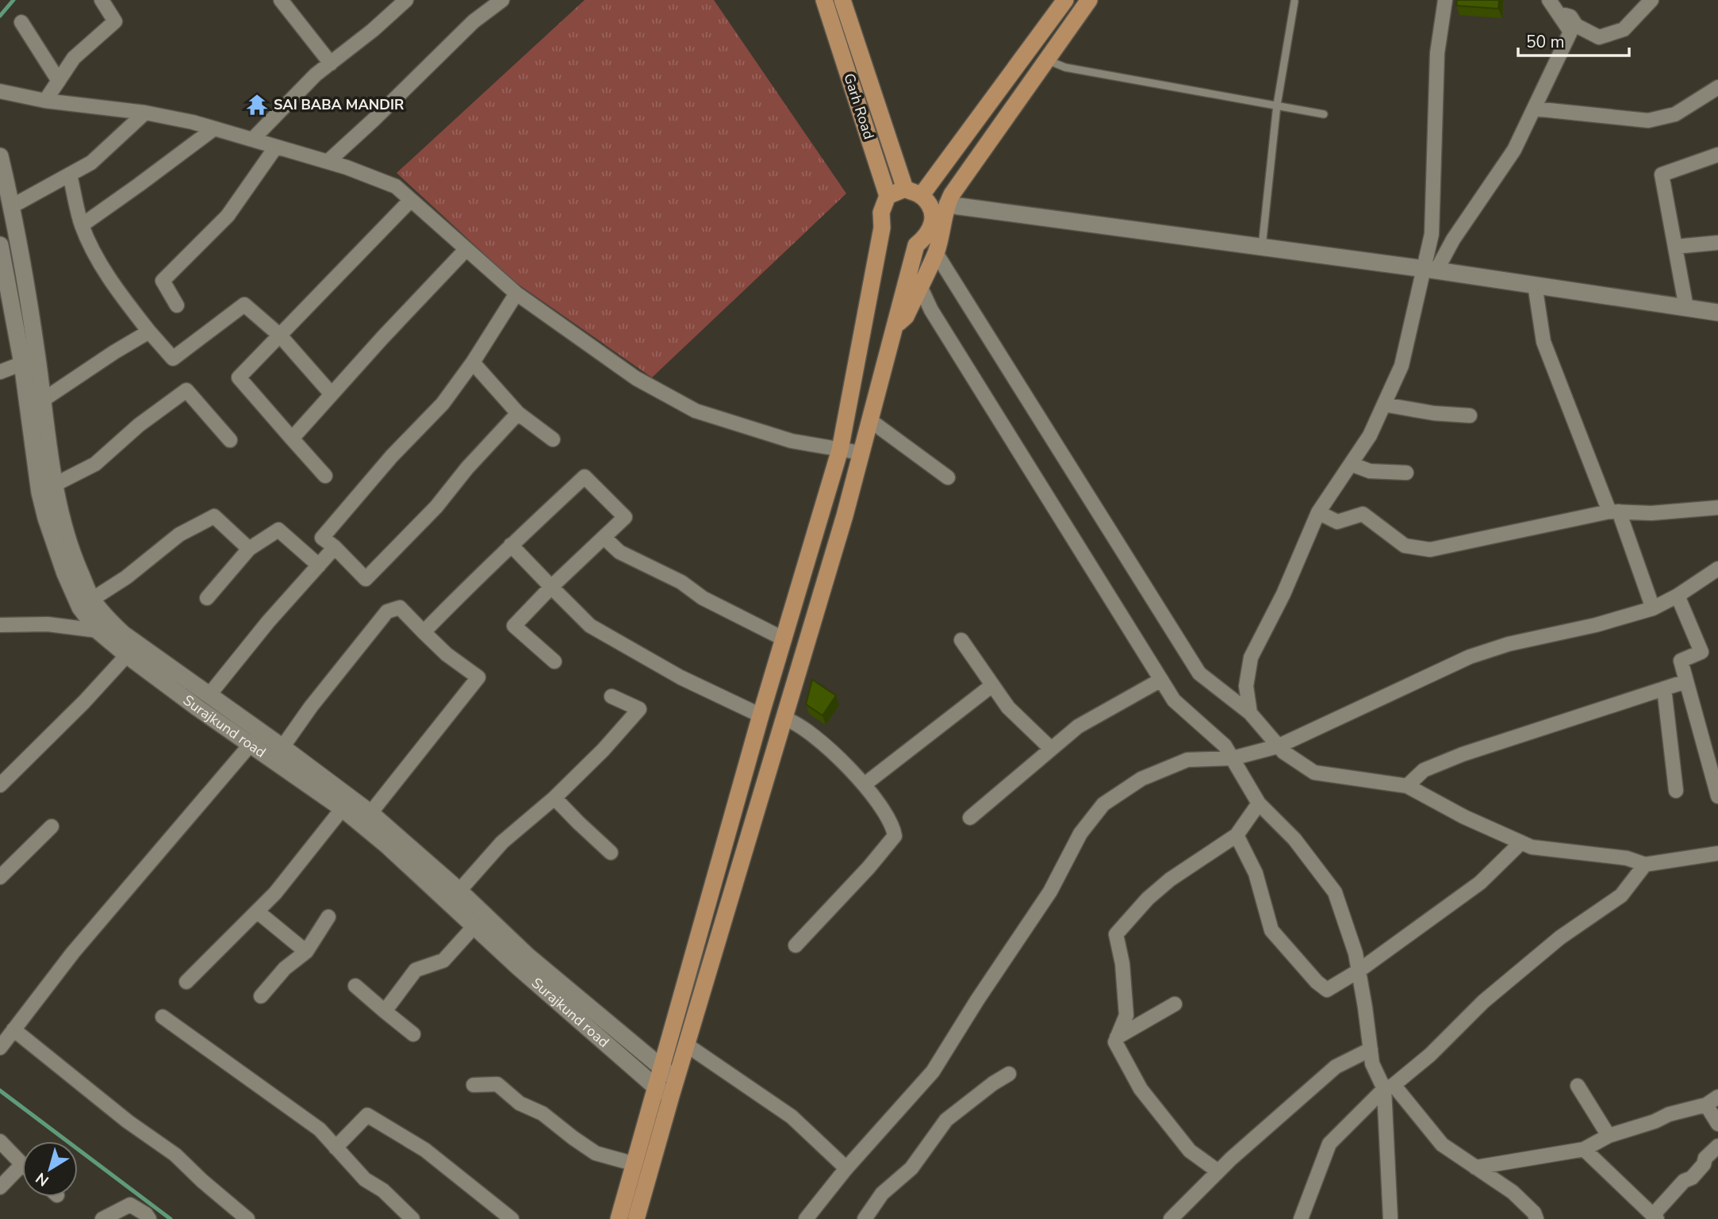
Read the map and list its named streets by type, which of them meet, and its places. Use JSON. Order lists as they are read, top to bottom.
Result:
{
  "streets": {
    "main road": ["Garh Road"],
    "street": ["Surajkund road"]
  },
  "places": {
    "temple": ["SAI BABA MANDIR"]
  },
  "scale_bar": "50 m",
  "north": "bottom left"
}
